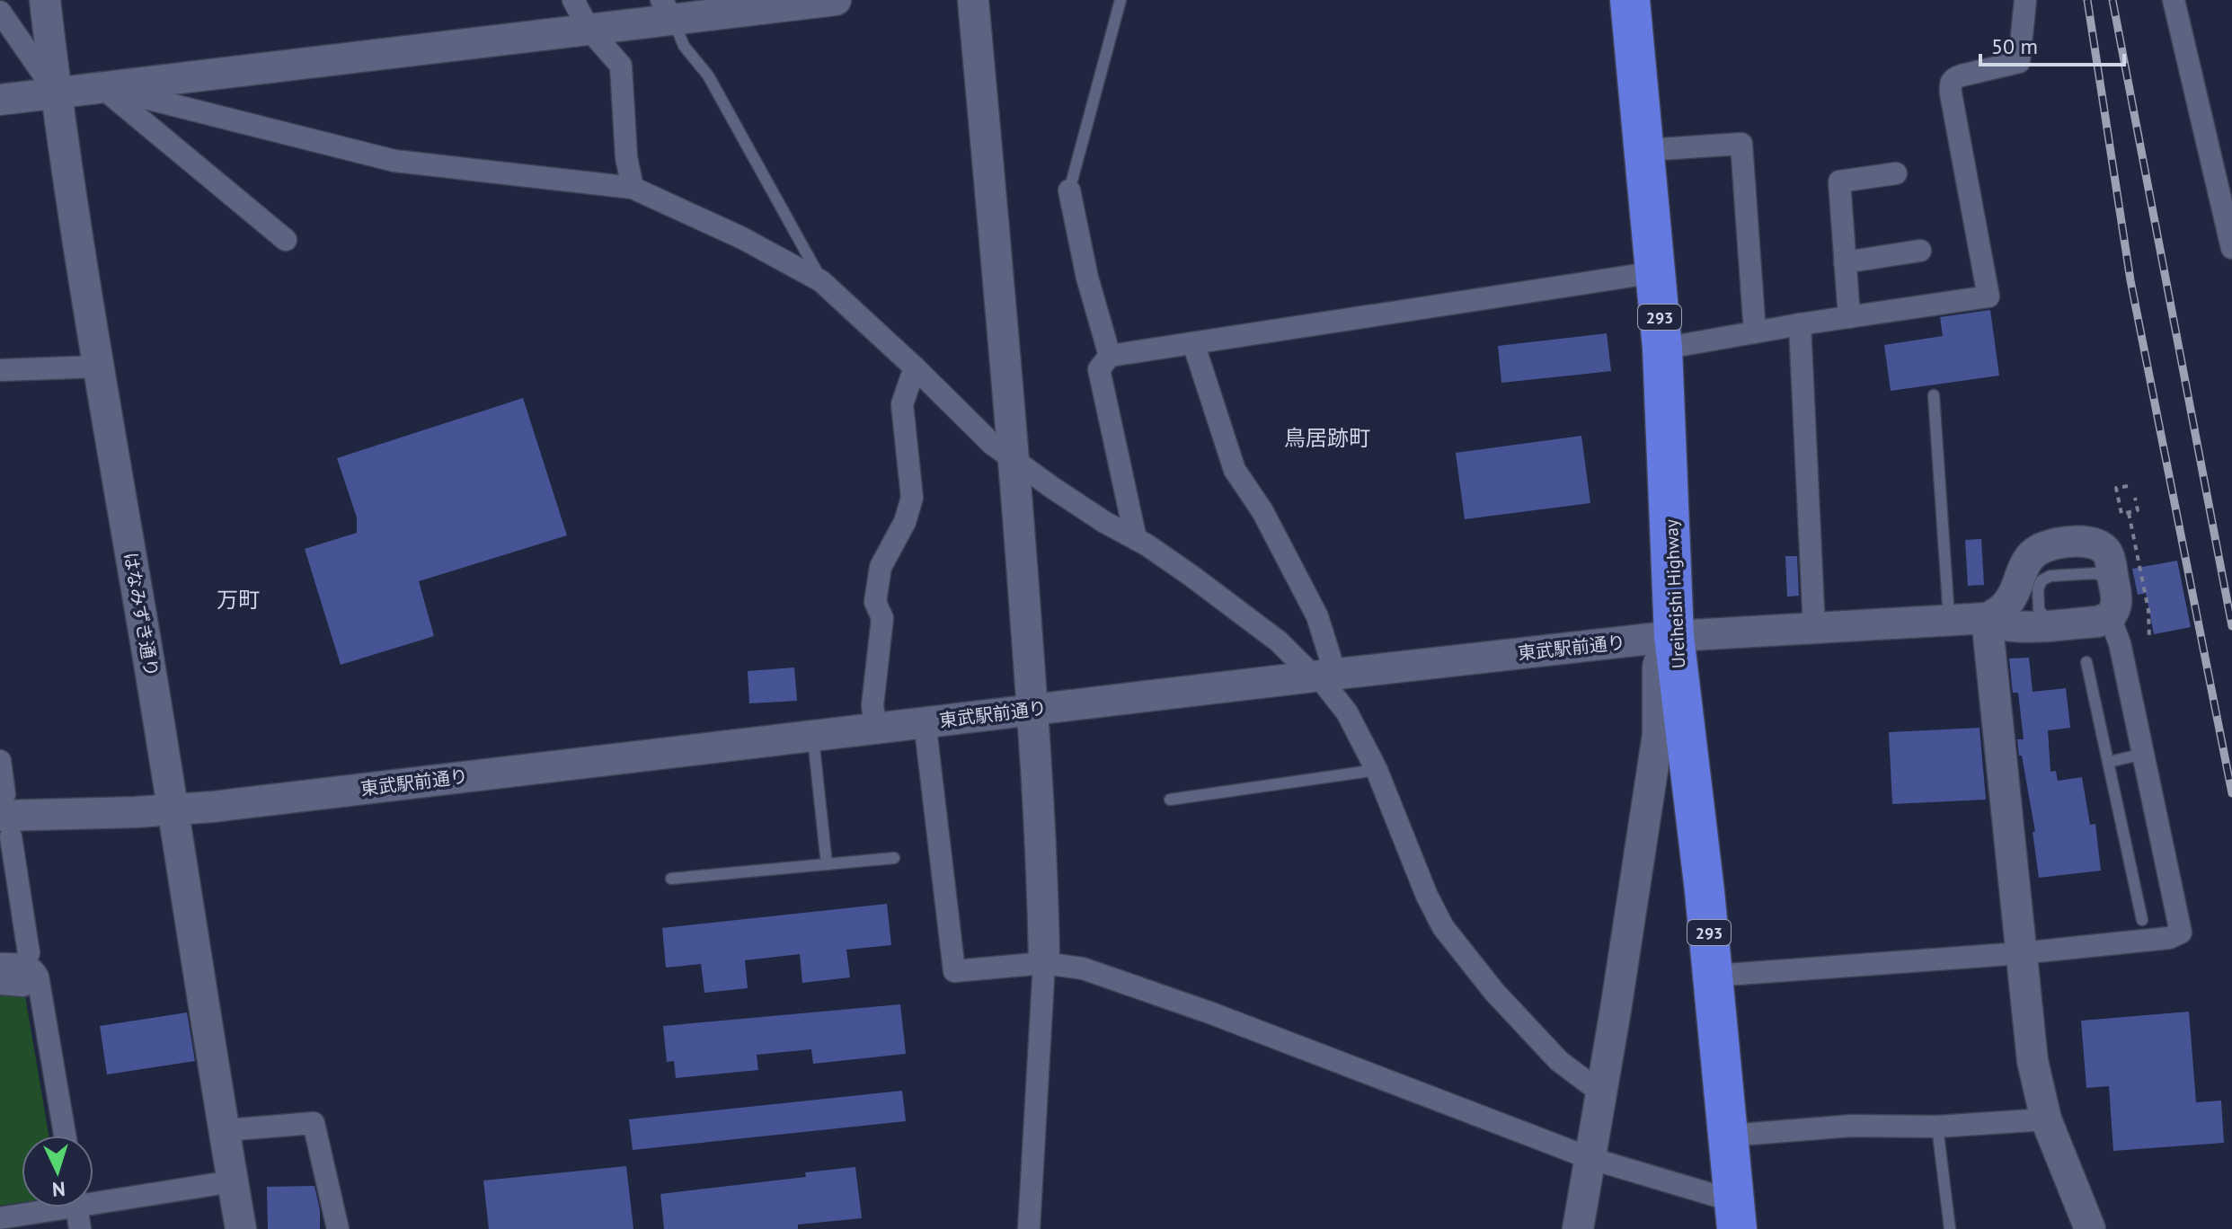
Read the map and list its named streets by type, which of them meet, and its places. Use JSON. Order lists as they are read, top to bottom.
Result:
{
  "streets": {
    "highway": ["293", "Ureiheishi Highway"],
    "street": ["はなみずき通り", "東武駅前通り"]
  },
  "crossings": [
    ["Ureiheishi Highway", "東武駅前通り"],
    ["はなみずき通り", "東武駅前通り"]
  ],
  "districts": ["鳥居跡町", "万町"],
  "scale_bar": "50 m",
  "north": "bottom"
}
